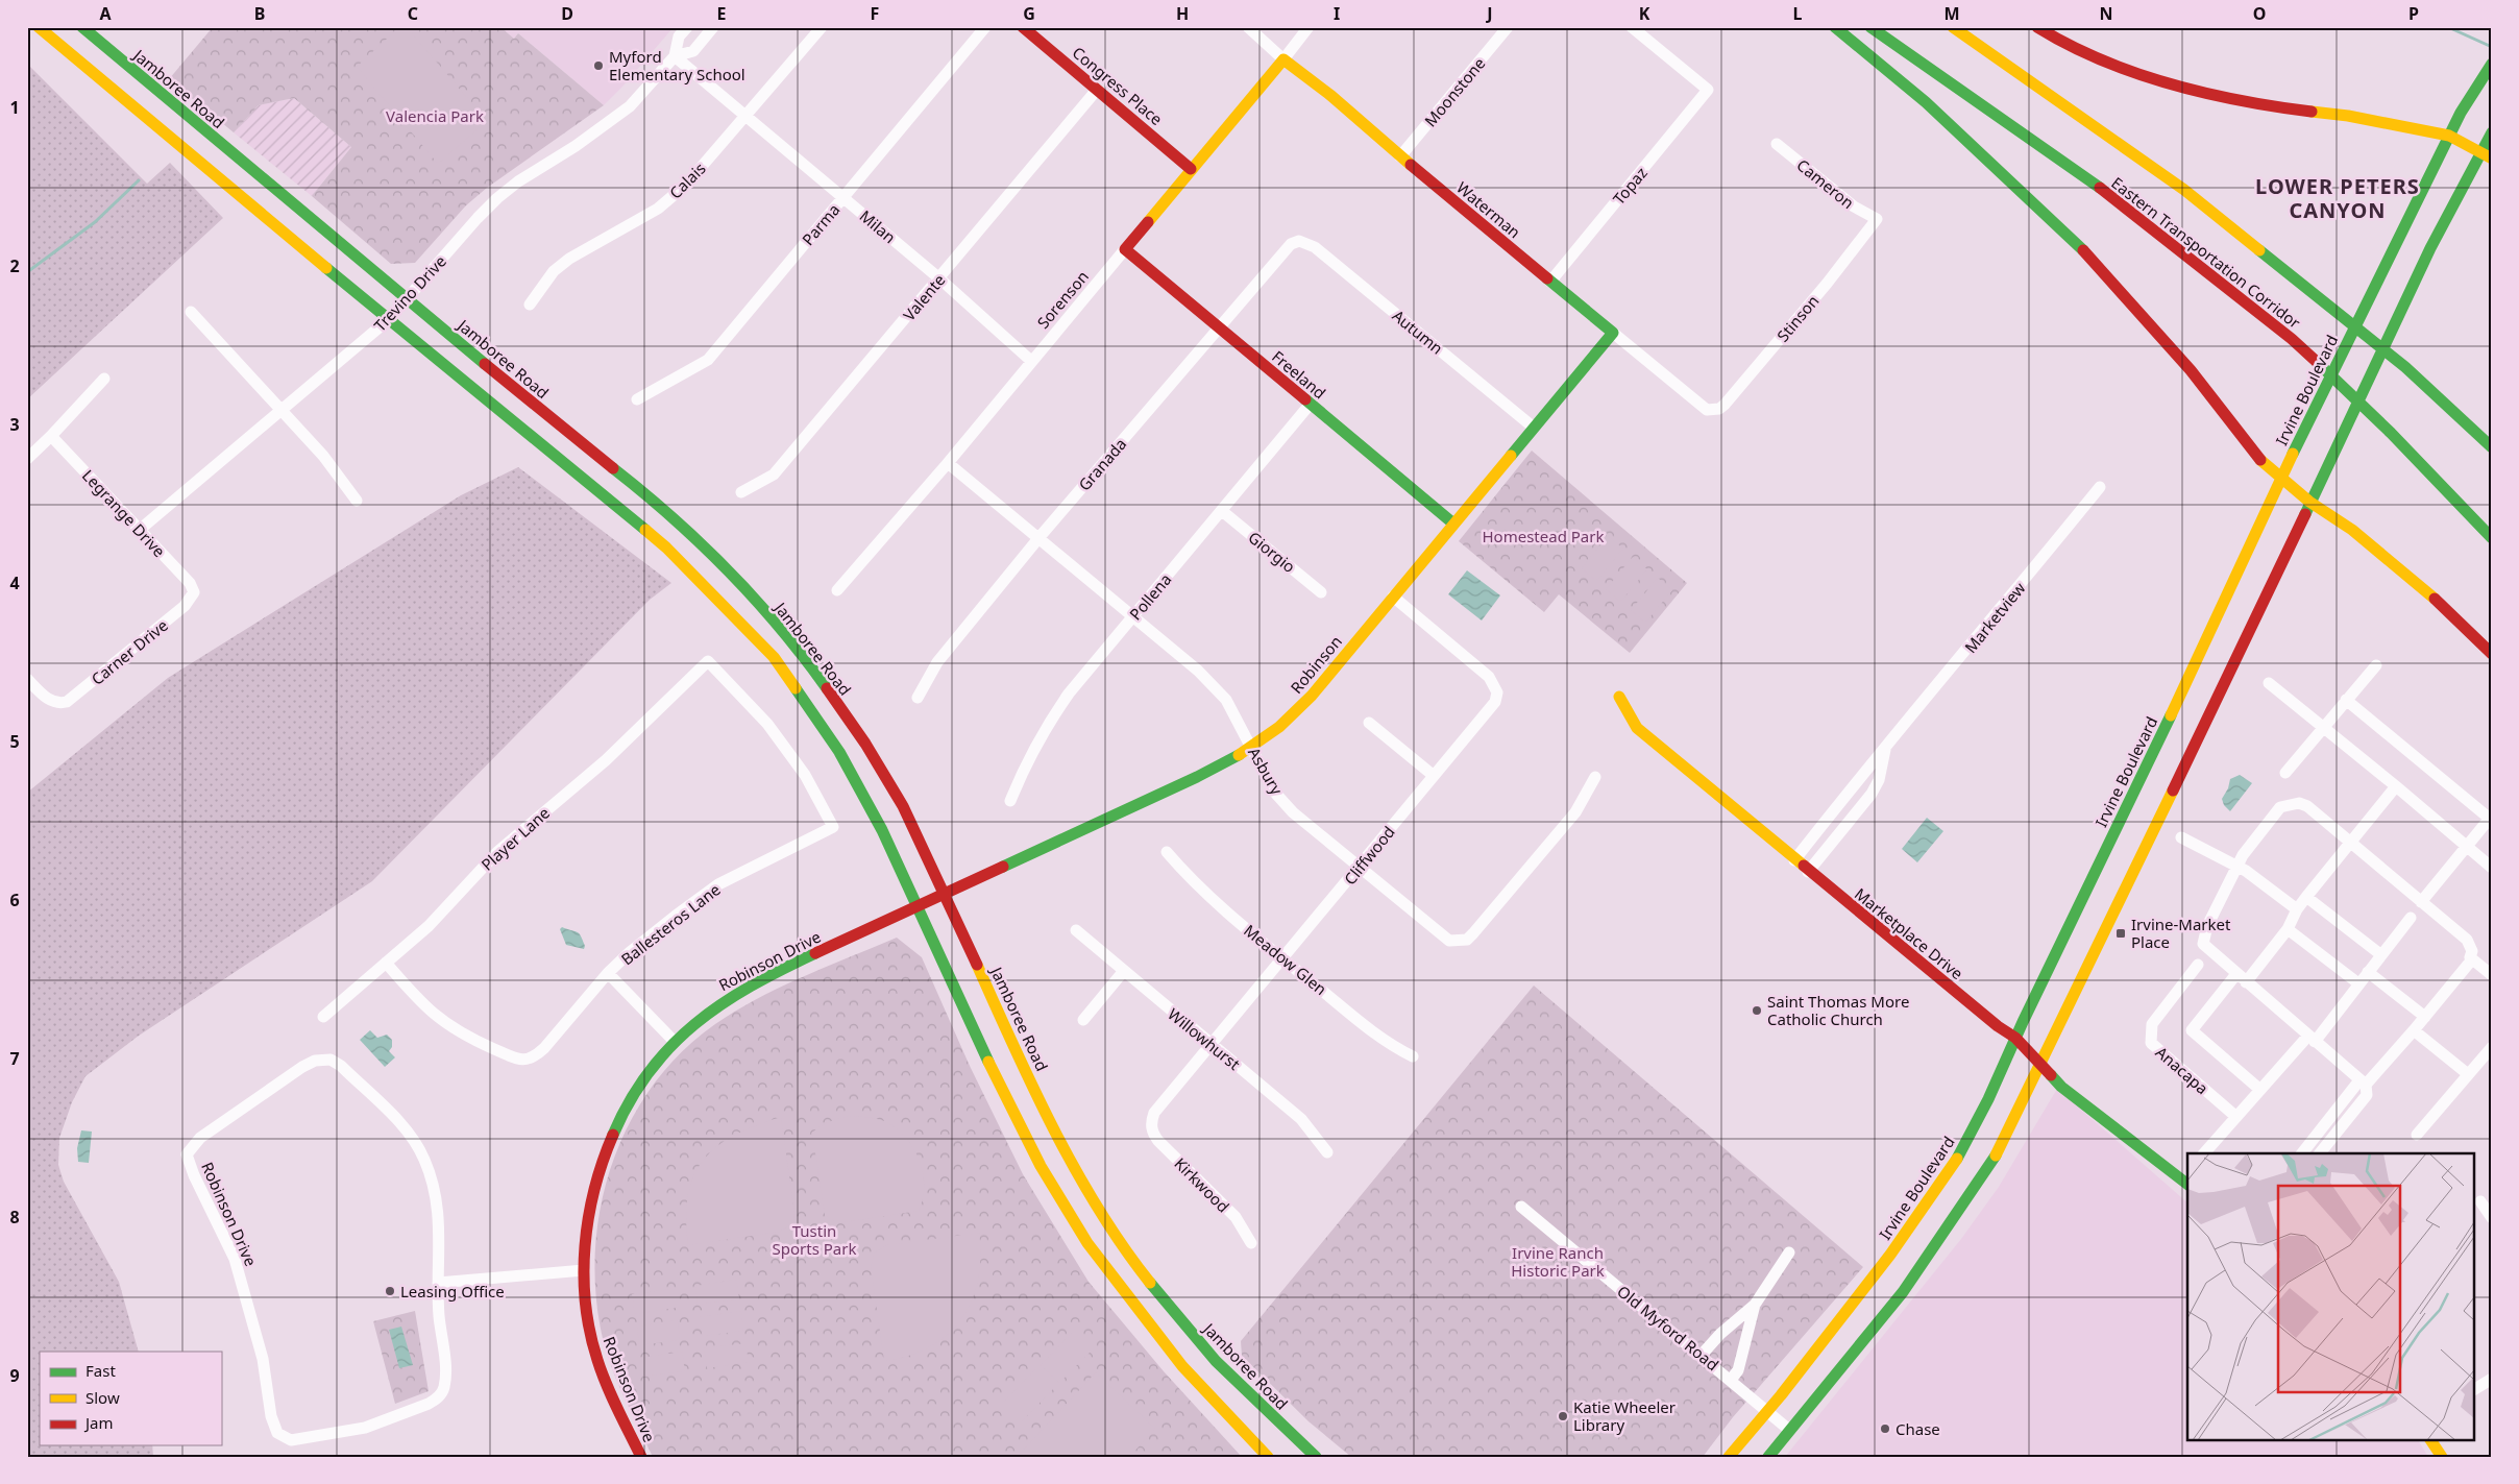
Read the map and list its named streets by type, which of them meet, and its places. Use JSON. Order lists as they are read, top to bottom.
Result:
{
  "streets": {
    "main road": [
      "Congress Place",
      "Jamboree Road",
      "Waterman",
      "Eastern Transportation Corridor",
      "Sorenson",
      "Freeland",
      "Irvine Boulevard",
      "Robinson",
      "Marketplace Drive",
      "Robinson Drive"
    ],
    "street": [
      "Moonstone",
      "Calais",
      "Cameron",
      "Topaz",
      "Parma",
      "Milan",
      "Trevino Drive",
      "Valente",
      "Stinson",
      "Autumn",
      "Granada",
      "Legrange Drive",
      "Giorgio",
      "Pollena",
      "Marketview",
      "Carner Drive",
      "Asbury",
      "Player Lane",
      "Cliffwood",
      "Ballesteros Lane",
      "Meadow Glen",
      "Willowhurst",
      "Anacapa",
      "Kirkwood",
      "Old Myford Road"
    ]
  },
  "crossings": [
    ["Congress Place", "Valente"],
    ["Congress Place", "Sorenson"],
    ["Jamboree Road", "Trevino Drive"],
    ["Jamboree Road", "Robinson"],
    ["Jamboree Road", "Robinson Drive"],
    ["Moonstone", "Waterman"],
    ["Calais", "Milan"],
    ["Cameron", "Stinson"],
    ["Topaz", "Waterman"],
    ["Waterman", "Sorenson"],
    ["Waterman", "Stinson"],
    ["Waterman", "Robinson"],
    ["Parma", "Milan"],
    ["Milan", "Trevino Drive"],
    ["Milan", "Valente"],
    ["Milan", "Sorenson"],
    ["Trevino Drive", "Legrange Drive"],
    ["Sorenson", "Freeland"],
    ["Sorenson", "Asbury"],
    ["Autumn", "Granada"],
    ["Autumn", "Robinson"],
    ["Freeland", "Granada"],
    ["Freeland", "Pollena"],
    ["Freeland", "Robinson"],
    ["Irvine Boulevard", "Marketplace Drive"],
    ["Irvine Boulevard", "Old Myford Road"],
    ["Granada", "Asbury"],
    ["Legrange Drive", "Carner Drive"],
    ["Giorgio", "Pollena"],
    ["Pollena", "Asbury"],
    ["Marketview", "Marketplace Drive"],
    ["Robinson", "Asbury"],
    ["Robinson", "Cliffwood"],
    ["Robinson", "Robinson Drive"],
    ["Asbury", "Cliffwood"],
    ["Player Lane", "Ballesteros Lane"],
    ["Cliffwood", "Meadow Glen"],
    ["Cliffwood", "Willowhurst"],
    ["Cliffwood", "Kirkwood"]
  ],
  "districts": ["LOWER PETERS CANYON"],
  "parks": [
    "Valencia Park",
    "Homestead Park",
    "Tustin Sports Park",
    "Irvine Ranch Historic Park"
  ],
  "places": {
    "other": [
      "Myford Elementary School",
      "Saint Thomas More Catholic Church",
      "Leasing Office",
      "Katie Wheeler Library",
      "Chase"
    ],
    "transit": ["Irvine-Market Place"]
  },
  "legend": ["Fast", "Slow", "Jam"],
  "grid": {
    "columns": [
      "A",
      "B",
      "C",
      "D",
      "E",
      "F",
      "G",
      "H",
      "I",
      "J",
      "K",
      "L",
      "M",
      "N",
      "O",
      "P"
    ],
    "rows": [
      "1",
      "2",
      "3",
      "4",
      "5",
      "6",
      "7",
      "8",
      "9"
    ]
  }
}
